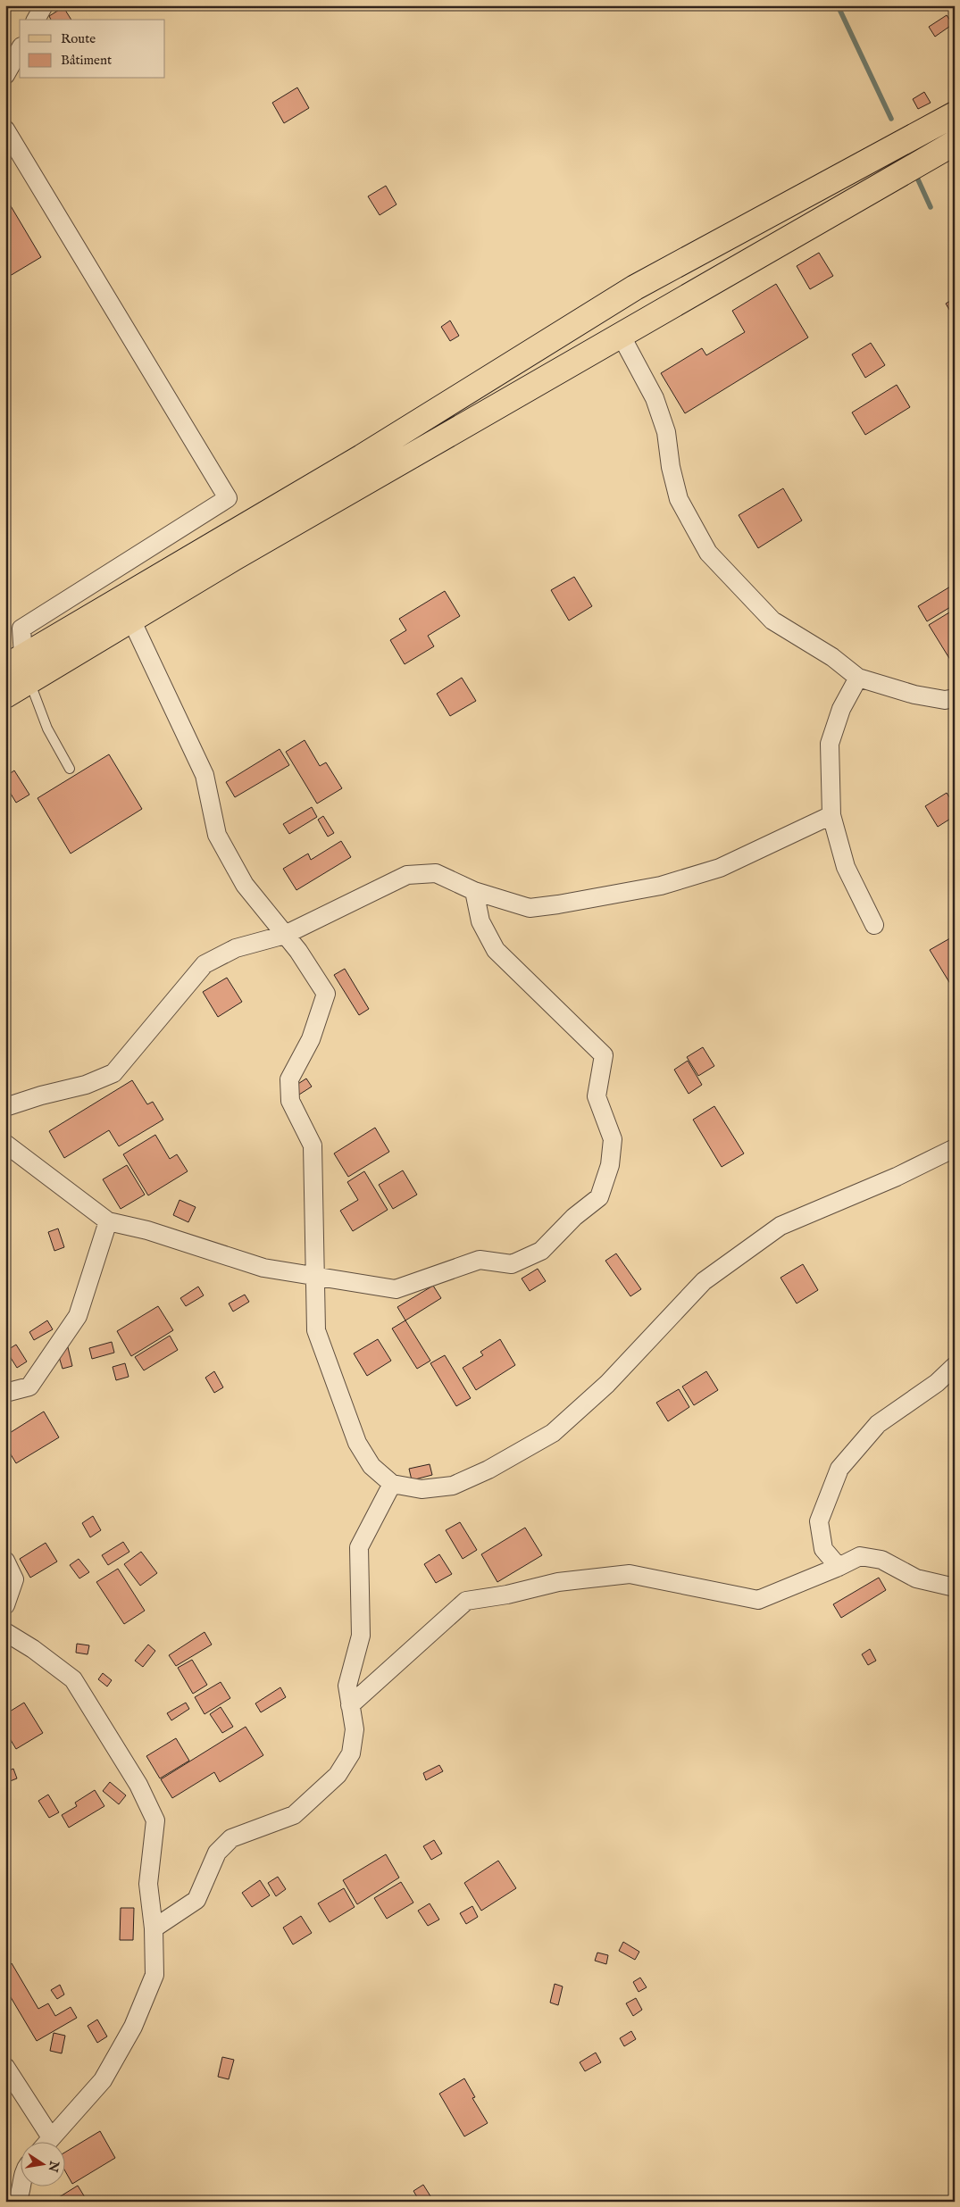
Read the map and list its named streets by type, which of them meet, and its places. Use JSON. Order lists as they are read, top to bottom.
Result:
{
  "legend": ["Route", "Bâtiment"],
  "north": "right"
}
